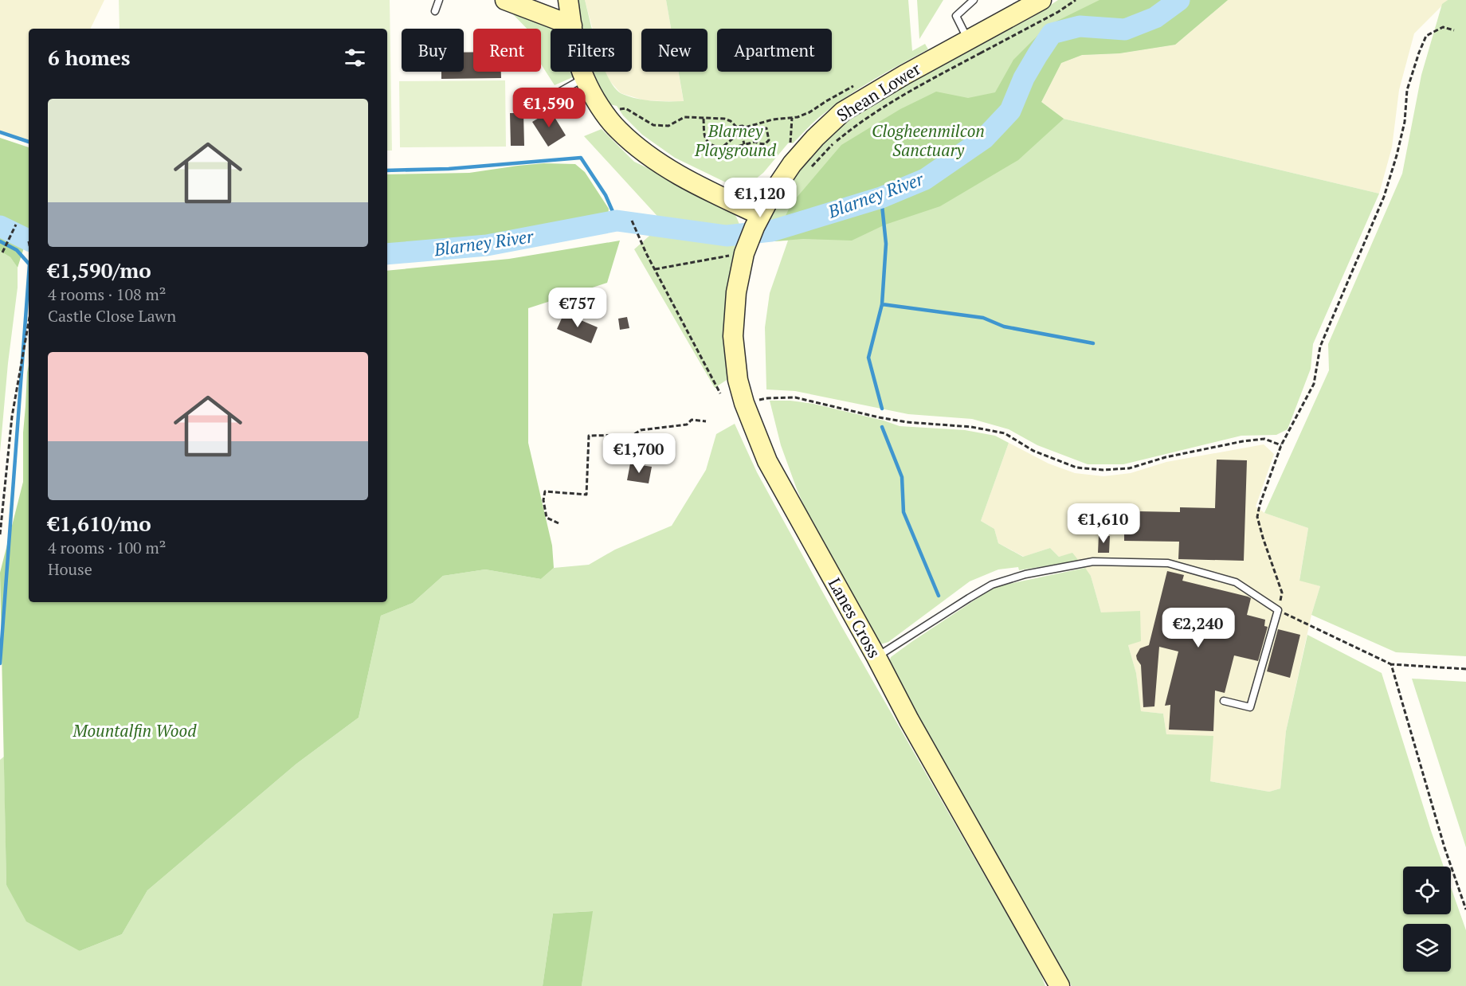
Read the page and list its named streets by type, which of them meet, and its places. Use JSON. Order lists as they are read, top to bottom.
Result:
{
  "streets": {
    "street": ["Shean Lower", "Lanes Cross"]
  },
  "crossings": [
    ["Shean Lower", "Lanes Cross"]
  ],
  "water": ["Blarney River"],
  "parks": ["Blarney Playground", "Clogheenmilcon Sanctuary", "Mountalfin Wood"],
  "page": {
    "chip": [
      "Buy",
      "Rent",
      "Filters",
      "New",
      "Apartment"
    ],
    "heading": "6 homes",
    "list": [
      {
        "name": "€1,590/mo",
        "note": "4 rooms · 108 m² · Castle Close Lawn"
      },
      {
        "name": "€1,610/mo",
        "note": "4 rooms · 100 m² · House"
      }
    ],
    "price": [
      "€1,590",
      "€1,120",
      "€757",
      "€1,700",
      "€1,610",
      "€2,240"
    ]
  }
}
